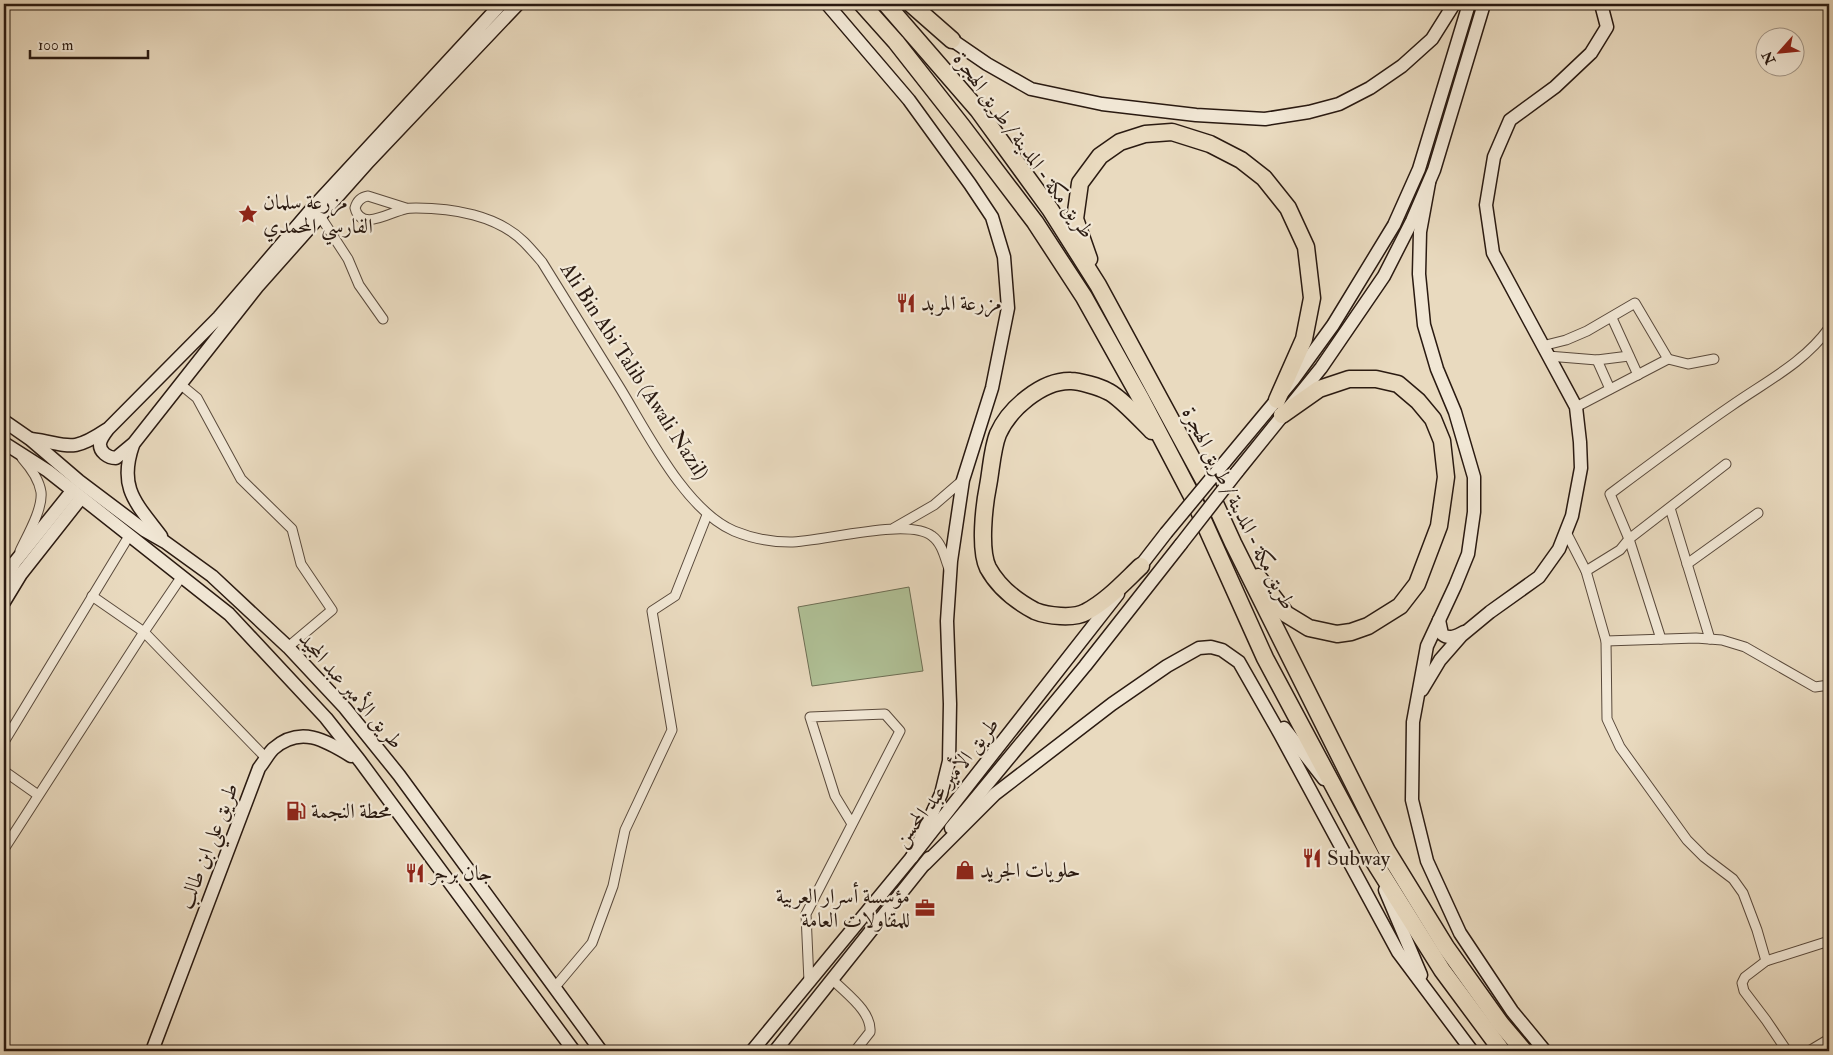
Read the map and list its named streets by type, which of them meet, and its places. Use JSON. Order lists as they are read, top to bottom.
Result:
{
  "streets": {
    "highway": ["طريق مكة - المدينة / طريق الهجرة"],
    "main road": ["طريق الأمير عبد المجيد", "طريق الأمير عبد المحسن", "طريق علي ابن طالب"],
    "street": ["Ali Bin Abi Talib (Awali Nazil)"]
  },
  "crossings": [
    ["طريق الأمير عبد المجيد", "طريق علي ابن طالب"]
  ],
  "places": {
    "place": ["مزرعة سلمان الفارسي المحمدي"],
    "restaurant": ["مزرعة المربد", "Subway", "جان برجر"],
    "fuel station": ["محطة النجمة"],
    "shop": ["حلويات الجريد"],
    "office": ["مؤسسة أسرار العربية للمقاولات العامة"]
  },
  "scale_bar": "100 m",
  "north": "bottom left"
}
